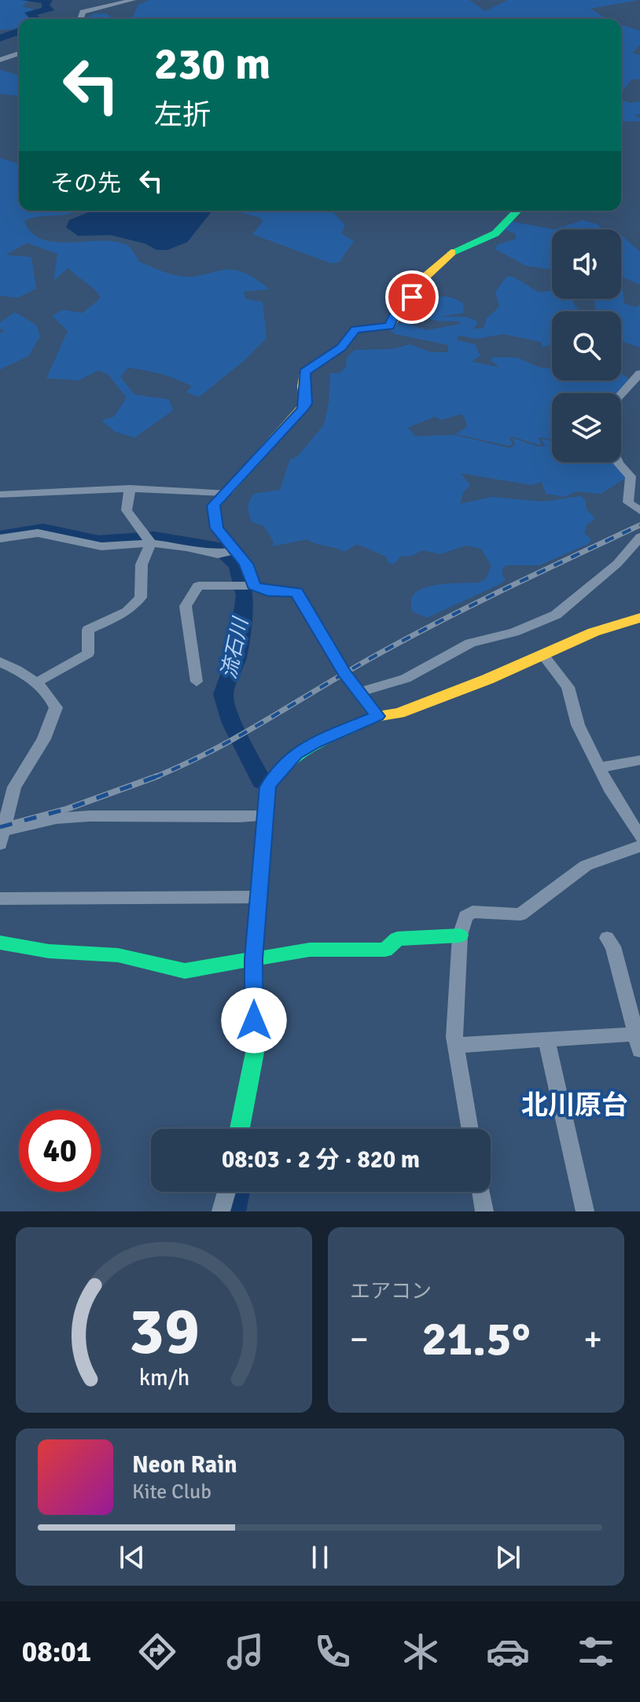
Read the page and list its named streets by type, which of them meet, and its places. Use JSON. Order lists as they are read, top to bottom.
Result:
{
  "districts": ["北川原台"],
  "water": ["流石川"],
  "page": {
    "turn": ["230 m", "左折"],
    "then": "その先",
    "limit": "40",
    "trip": "08:03 · 2 分 · 820 m",
    "tile": "エアコン",
    "heat": ["−", "21.5°", "+"],
    "song": ["Neon Rain", "Kite Club"],
    "tabs": "08:01",
    "gauge": ["39", "km/h"]
  }
}
